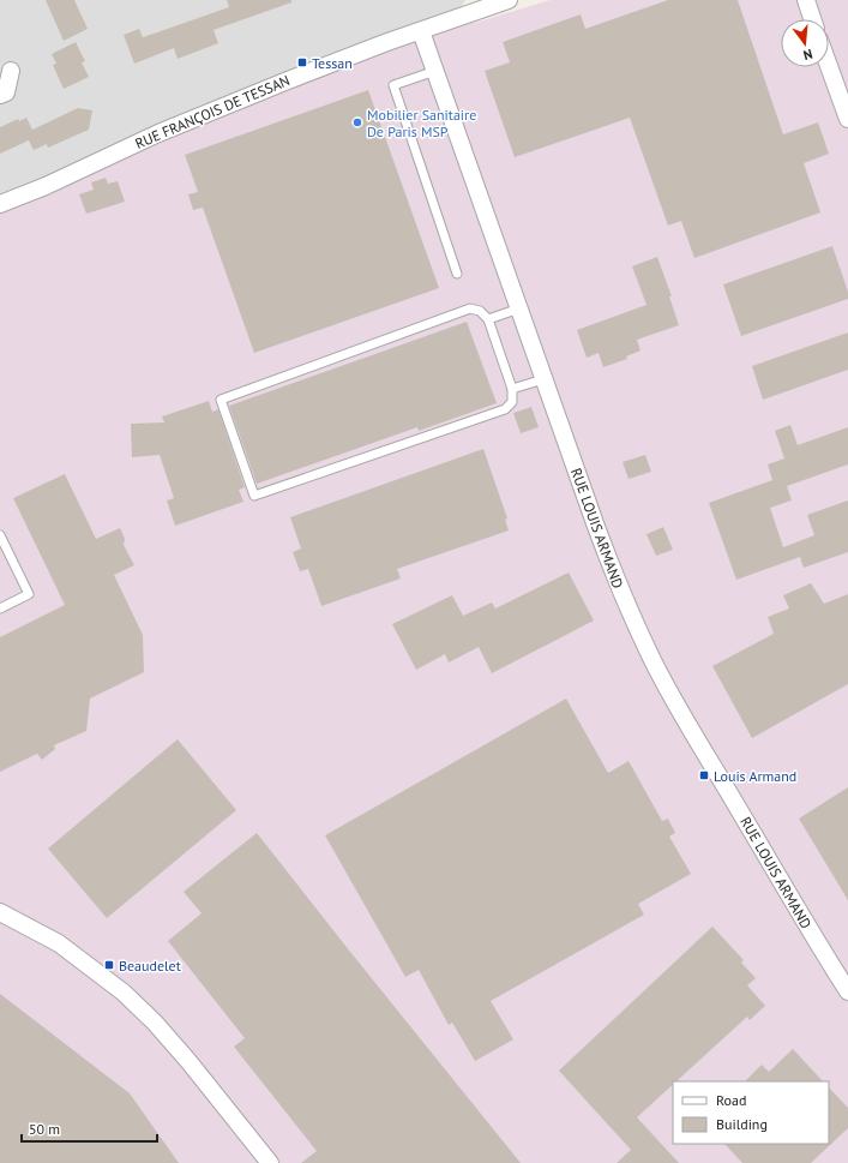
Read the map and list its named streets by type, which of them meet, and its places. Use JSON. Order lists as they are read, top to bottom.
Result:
{
  "streets": {
    "street": ["RUE FRANÇOIS DE TESSAN", "RUE LOUIS ARMAND"]
  },
  "crossings": [
    ["RUE FRANÇOIS DE TESSAN", "RUE LOUIS ARMAND"]
  ],
  "places": {
    "transit": ["Tessan", "Louis Armand", "Beaudelet"],
    "other": ["Mobilier Sanitaire De Paris MSP"]
  },
  "legend": ["Road", "Building"],
  "scale_bar": "50 m",
  "north": "bottom"
}
